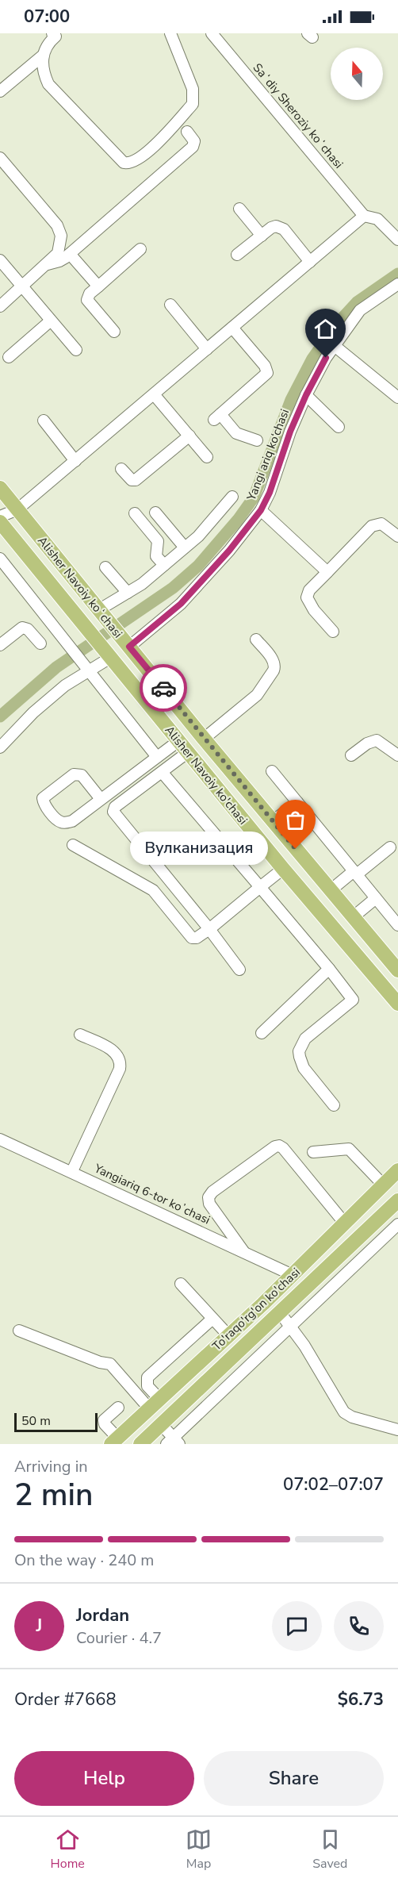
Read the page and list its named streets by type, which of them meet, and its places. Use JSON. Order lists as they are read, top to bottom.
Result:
{
  "streets": {
    "main road": ["Alisher Navoiy koʻchasi", "Alisher Navoiy ko'chasi", "To'raqo'rg'on ko'chasi"],
    "street": ["Saʻdiy Sheroziy koʻchasi", "Yangi ariq ko‘chasi", "Yangiаriq 6-tor koʼchasi"]
  },
  "crossings": [
    ["Yangi ariq ko‘chasi", "Alisher Navoiy koʻchasi"],
    ["Yangiаriq 6-tor koʼchasi", "To'raqo'rg'on ko'chasi"]
  ],
  "places": ["Вулканизация"],
  "scale_bar": "50 m",
  "north": "top",
  "page": {
    "status": "07:00",
    "bubble": "Вулканизация",
    "scale": "50 m",
    "heading": ["2 min", "Arriving in", "07:02–07:07"],
    "panel": [
      "Jordan",
      "Courier · 4.7",
      "Order #7668",
      "$6.73"
    ],
    "bar": "On the way · 240 m",
    "round": "J",
    "buttons": ["Help", "Share"],
    "tabs": ["Home", "Map", "Saved"]
  }
}
